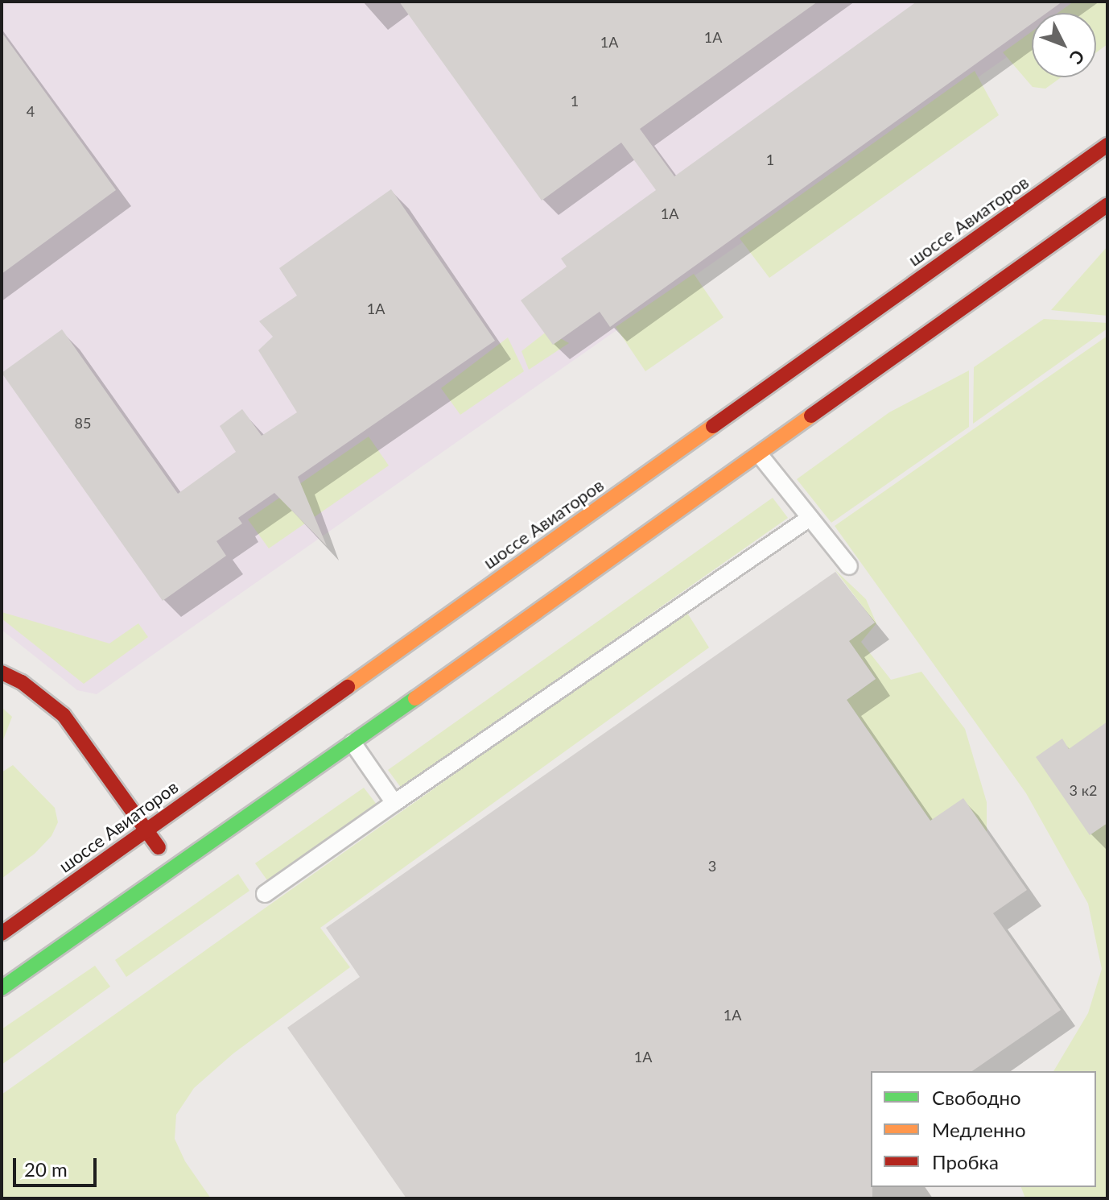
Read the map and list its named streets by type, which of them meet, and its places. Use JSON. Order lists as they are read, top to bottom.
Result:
{
  "streets": {
    "main road": ["шоссе Авиаторов"]
  },
  "house_numbers": [
    "1А",
    "1А",
    "1",
    "4",
    "1",
    "1А",
    "1А",
    "85",
    "3 к2",
    "3",
    "1А",
    "1А"
  ],
  "legend": ["Свободно", "Медленно", "Пробка"],
  "scale_bar": "20 m",
  "north": "bottom right"
}
